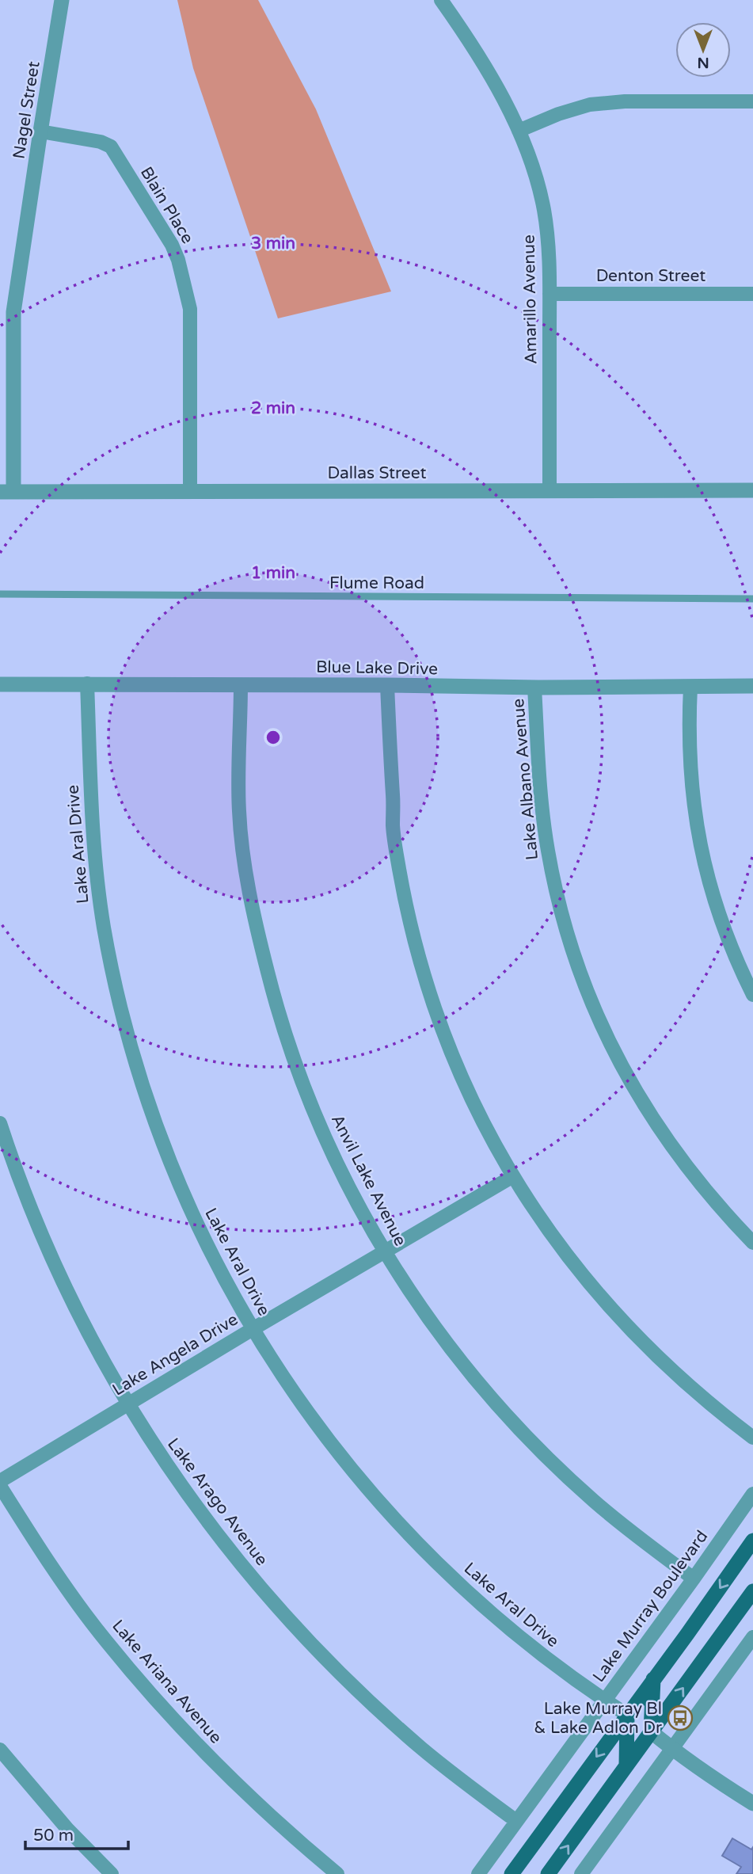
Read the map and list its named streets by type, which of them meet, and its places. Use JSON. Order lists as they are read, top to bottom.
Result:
{
  "streets": {
    "street": [
      "Nagel Street",
      "Blain Place",
      "Denton Street",
      "Amarillo Avenue",
      "Dallas Street",
      "Blue Lake Drive",
      "Lake Albano Avenue",
      "Lake Aral Drive",
      "Anvil Lake Avenue",
      "Lake Angela Drive",
      "Lake Arago Avenue",
      "Lake Murray Boulevard",
      "Lake Ariana Avenue"
    ],
    "lane": ["Flume Road"]
  },
  "crossings": [
    ["Nagel Street", "Blain Place"],
    ["Nagel Street", "Dallas Street"],
    ["Blain Place", "Dallas Street"],
    ["Denton Street", "Amarillo Avenue"],
    ["Amarillo Avenue", "Dallas Street"],
    ["Blue Lake Drive", "Lake Albano Avenue"],
    ["Blue Lake Drive", "Lake Aral Drive"],
    ["Blue Lake Drive", "Anvil Lake Avenue"],
    ["Lake Aral Drive", "Lake Angela Drive"],
    ["Lake Aral Drive", "Lake Murray Boulevard"],
    ["Anvil Lake Avenue", "Lake Angela Drive"],
    ["Anvil Lake Avenue", "Lake Murray Boulevard"],
    ["Lake Angela Drive", "Lake Arago Avenue"],
    ["Lake Arago Avenue", "Lake Murray Boulevard"]
  ],
  "places": {
    "bus stop": ["Lake Murray Bl & Lake Adlon Dr"]
  },
  "scale_bar": "50 m",
  "north": "bottom",
  "rings": ["3 min", "2 min", "1 min"]
}
